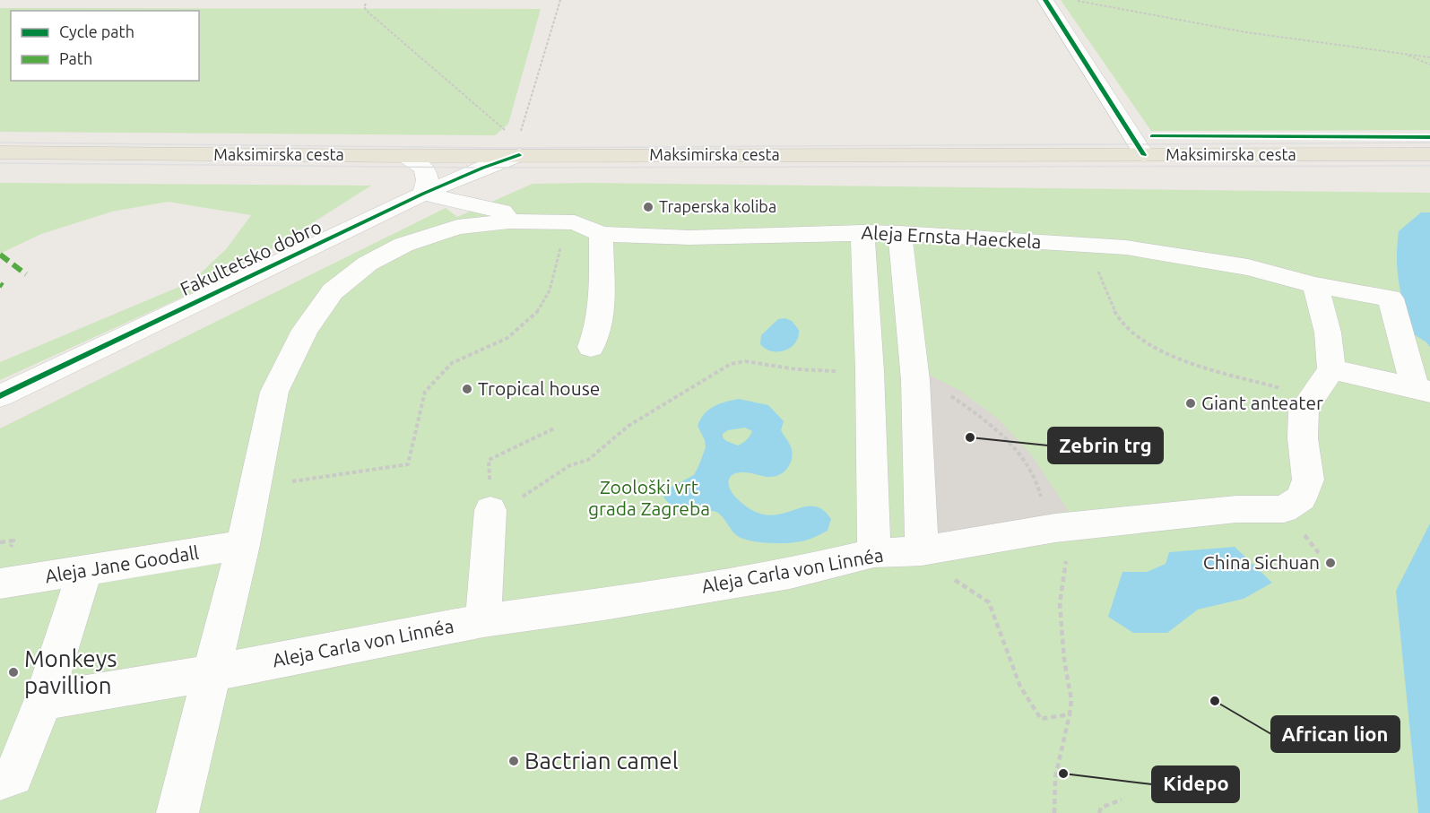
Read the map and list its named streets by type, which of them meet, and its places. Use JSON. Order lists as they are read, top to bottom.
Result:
{
  "streets": {
    "main road": ["Maksimirska cesta"],
    "street": [
      "Aleja Ernsta Haeckela",
      "Fakultetsko dobro",
      "Aleja Jane Goodall",
      "Aleja Carla von Linnéa"
    ]
  },
  "crossings": [
    ["Maksimirska cesta", "Fakultetsko dobro"],
    ["Aleja Ernsta Haeckela", "Aleja Jane Goodall"],
    ["Aleja Ernsta Haeckela", "Aleja Carla von Linnéa"]
  ],
  "parks": ["Zoološki vrt grada Zagreba"],
  "places": [
    "Traperska koliba",
    "Tropical house",
    "Giant anteater",
    "Zebrin trg",
    "China Sichuan",
    "Monkeys pavillion",
    "African lion",
    "Bactrian camel",
    "Kidepo"
  ],
  "legend": ["Cycle path", "Path"]
}
